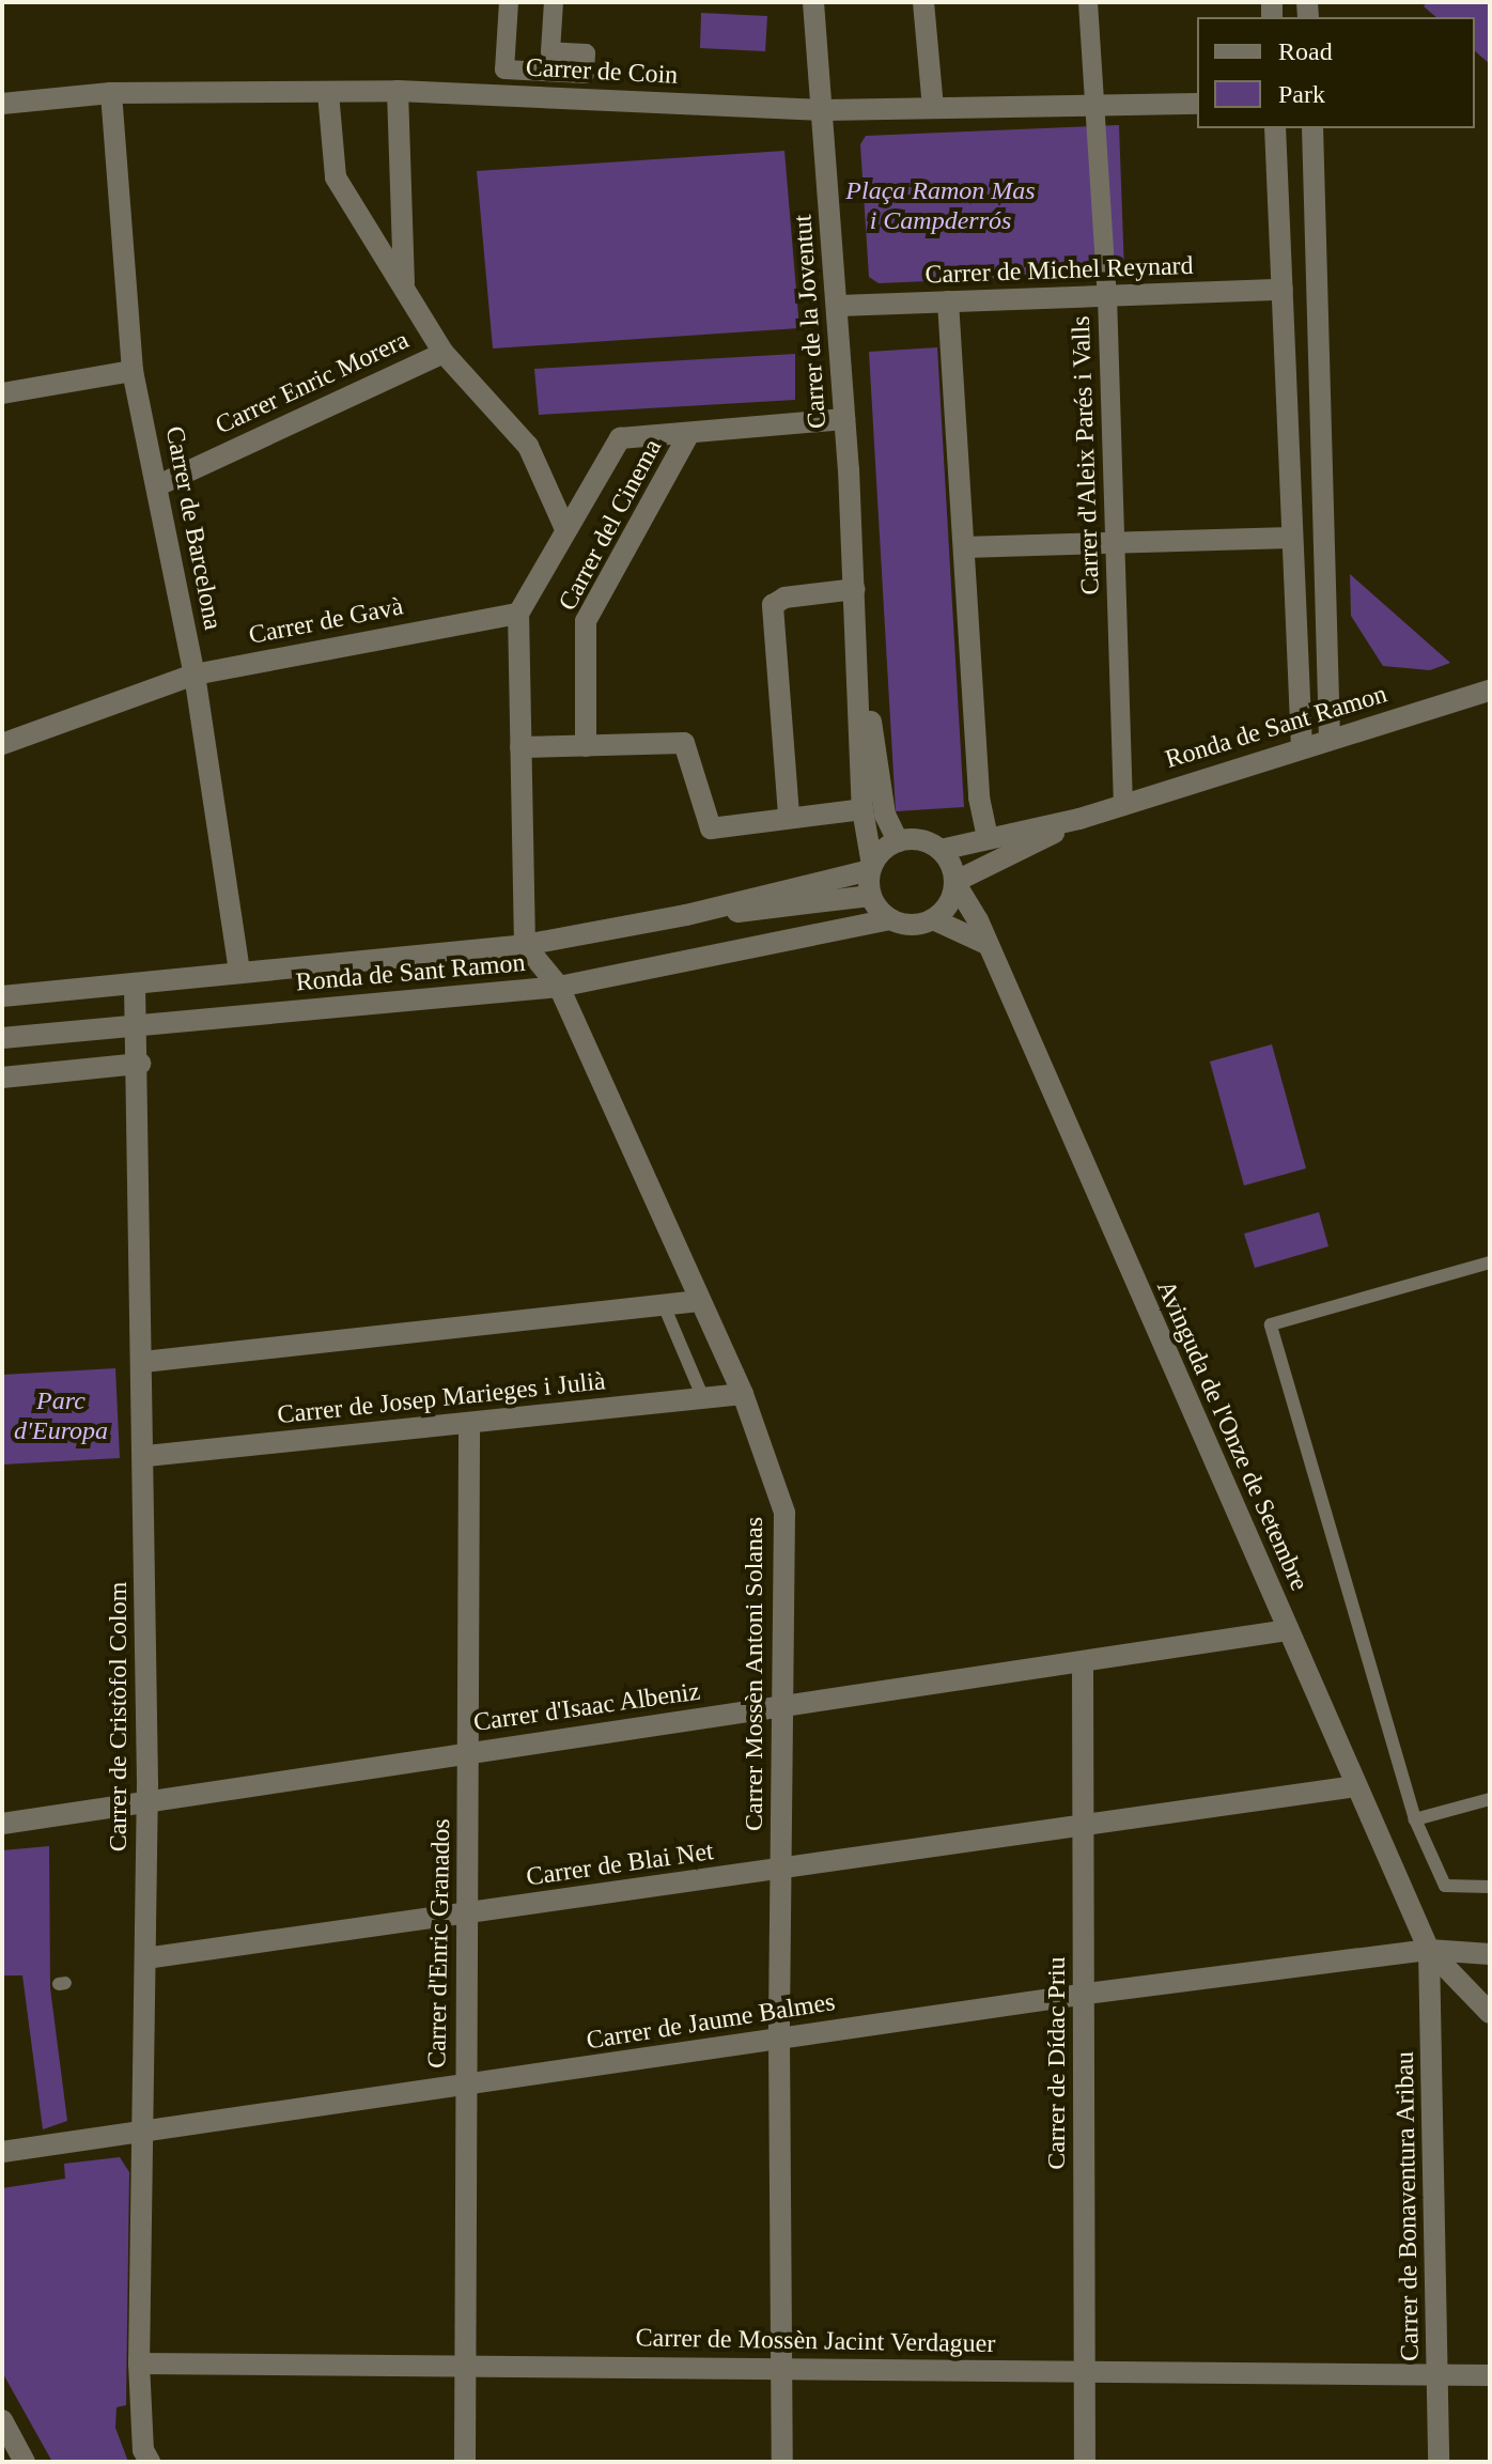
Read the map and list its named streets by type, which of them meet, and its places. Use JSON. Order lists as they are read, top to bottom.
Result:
{
  "streets": {
    "street": [
      "Carrer de Coin",
      "Carrer de Michel Reynard",
      "Carrer de la Joventut",
      "Carrer Enric Morera",
      "Carrer d'Aleix Parés i Valls",
      "Carrer del Cinema",
      "Carrer de Barcelona",
      "Carrer de Gavà",
      "Ronda de Sant Ramon",
      "Carrer de Josep Marieges i Julià",
      "Avinguda de l'Onze de Setembre",
      "Carrer Mossèn Antoni Solanas",
      "Carrer d'Isaac Albeniz",
      "Carrer de Cristòfol Colom",
      "Carrer de Blai Net",
      "Carrer d'Enric Granados",
      "Carrer de Jaume Balmes",
      "Carrer de Dídac Priu",
      "Carrer de Bonaventura Aribau",
      "Carrer de Mossèn Jacint Verdaguer"
    ]
  },
  "crossings": [
    ["Carrer de Coin", "Carrer de la Joventut"],
    ["Carrer de Coin", "Carrer d'Aleix Parés i Valls"],
    ["Carrer de Coin", "Carrer de Barcelona"],
    ["Carrer de Michel Reynard", "Carrer de la Joventut"],
    ["Carrer de Michel Reynard", "Carrer d'Aleix Parés i Valls"],
    ["Carrer de la Joventut", "Ronda de Sant Ramon"],
    ["Carrer de la Joventut", "Avinguda de l'Onze de Setembre"],
    ["Carrer Enric Morera", "Carrer de Barcelona"],
    ["Carrer d'Aleix Parés i Valls", "Ronda de Sant Ramon"],
    ["Carrer de Barcelona", "Carrer de Gavà"],
    ["Carrer de Barcelona", "Ronda de Sant Ramon"],
    ["Ronda de Sant Ramon", "Avinguda de l'Onze de Setembre"],
    ["Ronda de Sant Ramon", "Carrer Mossèn Antoni Solanas"],
    ["Ronda de Sant Ramon", "Carrer de Cristòfol Colom"],
    ["Carrer de Josep Marieges i Julià", "Carrer Mossèn Antoni Solanas"],
    ["Carrer de Josep Marieges i Julià", "Carrer de Cristòfol Colom"],
    ["Carrer de Josep Marieges i Julià", "Carrer d'Enric Granados"],
    ["Avinguda de l'Onze de Setembre", "Carrer d'Isaac Albeniz"],
    ["Avinguda de l'Onze de Setembre", "Carrer de Blai Net"],
    ["Avinguda de l'Onze de Setembre", "Carrer de Jaume Balmes"],
    ["Avinguda de l'Onze de Setembre", "Carrer de Bonaventura Aribau"],
    ["Carrer Mossèn Antoni Solanas", "Carrer d'Isaac Albeniz"],
    ["Carrer Mossèn Antoni Solanas", "Carrer de Blai Net"],
    ["Carrer Mossèn Antoni Solanas", "Carrer de Jaume Balmes"],
    ["Carrer Mossèn Antoni Solanas", "Carrer de Mossèn Jacint Verdaguer"],
    ["Carrer d'Isaac Albeniz", "Carrer de Cristòfol Colom"],
    ["Carrer d'Isaac Albeniz", "Carrer d'Enric Granados"],
    ["Carrer d'Isaac Albeniz", "Carrer de Dídac Priu"],
    ["Carrer de Cristòfol Colom", "Carrer de Blai Net"],
    ["Carrer de Cristòfol Colom", "Carrer de Jaume Balmes"],
    ["Carrer de Cristòfol Colom", "Carrer de Mossèn Jacint Verdaguer"],
    ["Carrer de Blai Net", "Carrer d'Enric Granados"],
    ["Carrer de Blai Net", "Carrer de Dídac Priu"],
    ["Carrer d'Enric Granados", "Carrer de Jaume Balmes"],
    ["Carrer d'Enric Granados", "Carrer de Mossèn Jacint Verdaguer"],
    ["Carrer de Jaume Balmes", "Carrer de Dídac Priu"],
    ["Carrer de Jaume Balmes", "Carrer de Bonaventura Aribau"],
    ["Carrer de Dídac Priu", "Carrer de Mossèn Jacint Verdaguer"],
    ["Carrer de Bonaventura Aribau", "Carrer de Mossèn Jacint Verdaguer"]
  ],
  "parks": ["Plaça Ramon Mas i Campderrós", "Parc d'Europa"],
  "legend": ["Road", "Park"]
}
